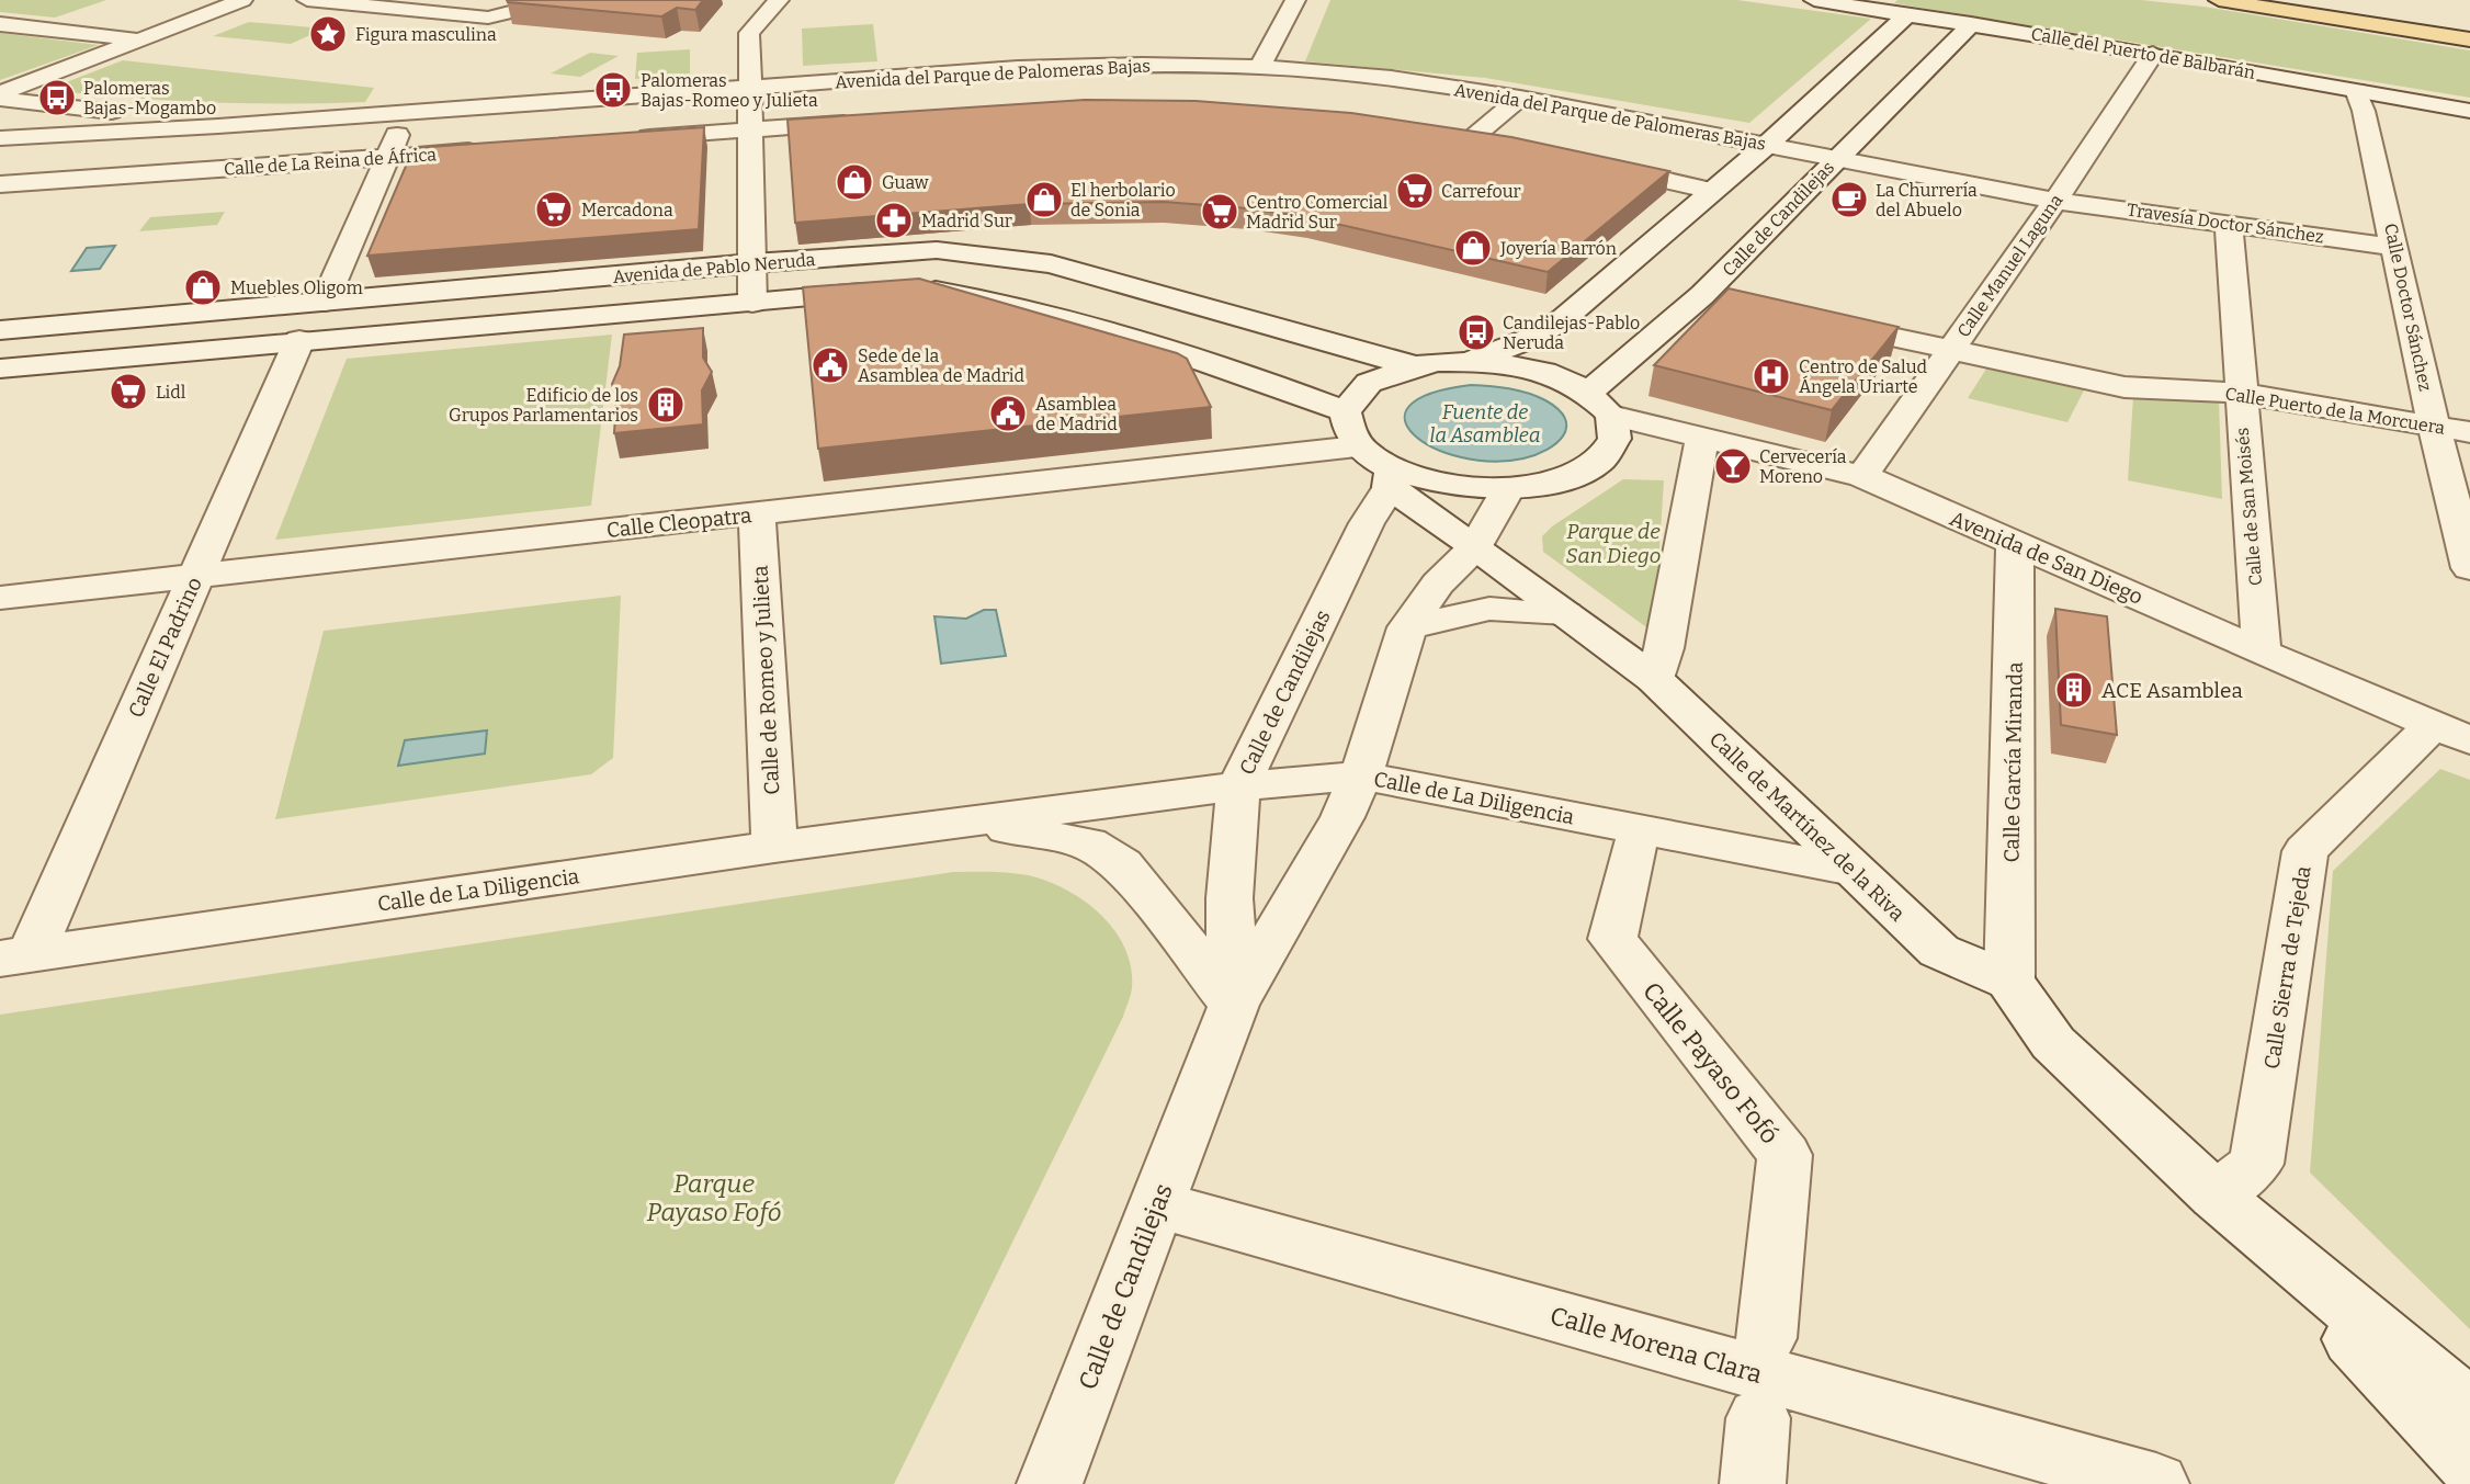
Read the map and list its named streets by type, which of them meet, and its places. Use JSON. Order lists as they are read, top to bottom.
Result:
{
  "streets": {
    "street": [
      "Calle del Puerto de Balbarán",
      "Avenida del Parque de Palomeras Bajas",
      "Calle de La Reina de África",
      "Calle de Candilejas",
      "Travesía Doctor Sánchez",
      "Calle Manuel Laguna",
      "Avenida de Pablo Neruda",
      "Calle Doctor Sánchez",
      "Calle Puerto de la Morcuera",
      "Calle de San Moisés",
      "Calle Cleopatra",
      "Avenida de San Diego",
      "Calle El Padrino",
      "Calle de Romeo y Julieta",
      "Calle García Miranda",
      "Calle de La Diligencia",
      "Calle de Martínez de la Riva",
      "Calle Sierra de Tejeda",
      "Calle Payaso Fofó",
      "Calle Morena Clara"
    ]
  },
  "crossings": [
    ["Calle del Puerto de Balbarán", "Calle de Candilejas"],
    ["Calle del Puerto de Balbarán", "Calle Manuel Laguna"],
    ["Calle del Puerto de Balbarán", "Calle Doctor Sánchez"],
    ["Avenida del Parque de Palomeras Bajas", "Calle de Candilejas"],
    ["Avenida del Parque de Palomeras Bajas", "Travesía Doctor Sánchez"],
    ["Avenida del Parque de Palomeras Bajas", "Calle Manuel Laguna"],
    ["Calle de Candilejas", "Avenida de San Diego"],
    ["Calle de Candilejas", "Calle de La Diligencia"],
    ["Calle de Candilejas", "Calle de Martínez de la Riva"],
    ["Calle de Candilejas", "Calle Morena Clara"],
    ["Travesía Doctor Sánchez", "Calle Manuel Laguna"],
    ["Travesía Doctor Sánchez", "Calle Doctor Sánchez"],
    ["Travesía Doctor Sánchez", "Calle de San Moisés"],
    ["Calle Manuel Laguna", "Calle Puerto de la Morcuera"],
    ["Calle Manuel Laguna", "Avenida de San Diego"],
    ["Avenida de Pablo Neruda", "Calle El Padrino"],
    ["Calle Doctor Sánchez", "Calle Puerto de la Morcuera"],
    ["Calle Puerto de la Morcuera", "Calle de San Moisés"],
    ["Calle de San Moisés", "Avenida de San Diego"],
    ["Calle Cleopatra", "Calle El Padrino"],
    ["Calle Cleopatra", "Calle de Romeo y Julieta"],
    ["Calle Cleopatra", "Calle de Martínez de la Riva"],
    ["Avenida de San Diego", "Calle García Miranda"],
    ["Avenida de San Diego", "Calle Sierra de Tejeda"],
    ["Calle El Padrino", "Calle de La Diligencia"],
    ["Calle de Romeo y Julieta", "Calle de La Diligencia"],
    ["Calle García Miranda", "Calle de Martínez de la Riva"],
    ["Calle de La Diligencia", "Calle de Martínez de la Riva"]
  ],
  "water": ["Fuente de la Asamblea"],
  "parks": ["Parque de San Diego", "Parque Payaso Fofó"],
  "places": {
    "place": ["Figura masculina"],
    "bus stop": ["Palomeras Bajas-Romeo y Julieta", "Palomeras Bajas-Mogambo", "Candilejas-Pablo Neruda"],
    "shop": [
      "Guaw",
      "El herbolario de Sonia",
      "Joyería Barrón",
      "Muebles Oligom"
    ],
    "supermarket": [
      "Carrefour",
      "Mercadona",
      "Centro Comercial Madrid Sur",
      "Lidl"
    ],
    "cafe": ["La Churrería del Abuelo"],
    "pharmacy": ["Madrid Sur"],
    "public building": ["Sede de la Asamblea de Madrid", "Asamblea de Madrid"],
    "hospital": ["Centro de Salud Ángela Uriarte"],
    "building": ["Edificio de los Grupos Parlamentarios", "ACE Asamblea"],
    "bar": ["Cervecería Moreno"]
  }
}
